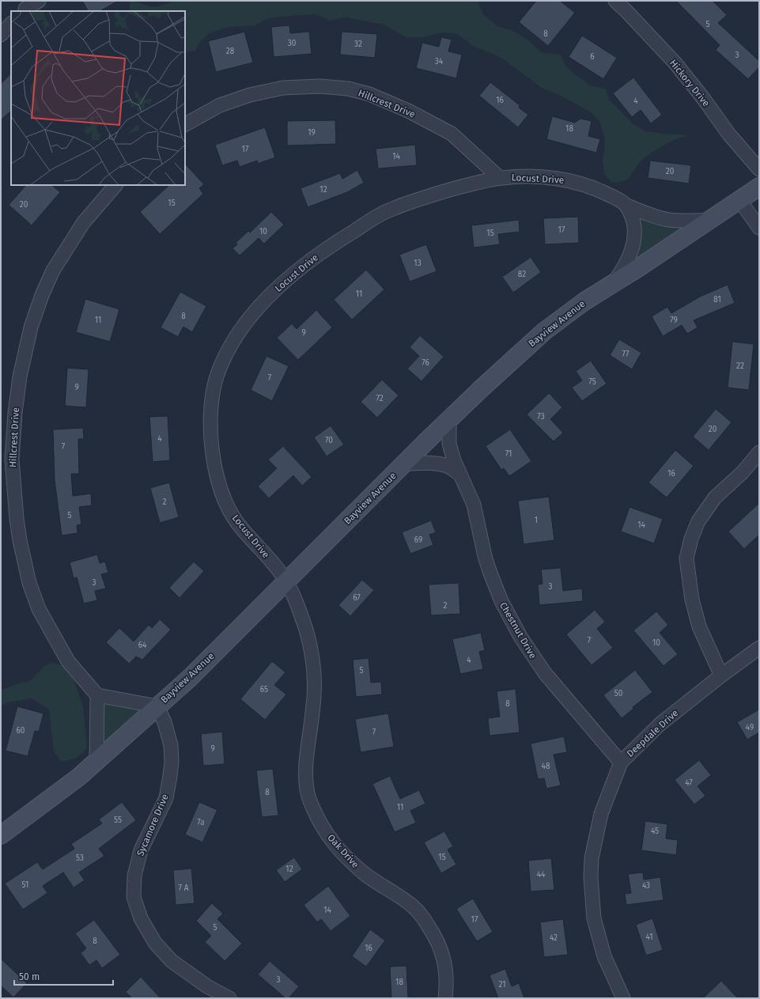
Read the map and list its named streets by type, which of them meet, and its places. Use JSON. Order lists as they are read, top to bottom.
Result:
{
  "streets": {
    "main road": ["Bayview Avenue"],
    "street": [
      "Hickory Drive",
      "Hillcrest Drive",
      "Locust Drive",
      "Chestnut Drive",
      "Deepdale Drive",
      "Sycamore Drive",
      "Oak Drive"
    ]
  },
  "crossings": [
    ["Hillcrest Drive", "Locust Drive"],
    ["Locust Drive", "Bayview Avenue"],
    ["Locust Drive", "Oak Drive"],
    ["Bayview Avenue", "Chestnut Drive"],
    ["Bayview Avenue", "Sycamore Drive"],
    ["Bayview Avenue", "Oak Drive"],
    ["Chestnut Drive", "Deepdale Drive"]
  ],
  "house_numbers": [
    "5",
    "8",
    "30",
    "32",
    "28",
    "3",
    "6",
    "34",
    "16",
    "4",
    "18",
    "19",
    "17",
    "14",
    "20",
    "12",
    "15",
    "20",
    "17",
    "10",
    "15",
    "13",
    "82",
    "11",
    "81",
    "8",
    "11",
    "79",
    "9",
    "77",
    "76",
    "22",
    "7",
    "75",
    "9",
    "72",
    "73",
    "20",
    "4",
    "70",
    "7",
    "71",
    "16",
    "2",
    "5",
    "1",
    "14",
    "69",
    "3",
    "3",
    "67",
    "2",
    "7",
    "10",
    "64",
    "4",
    "5",
    "65",
    "50",
    "8",
    "49",
    "60",
    "7",
    "9",
    "48",
    "47",
    "8",
    "11",
    "55",
    "7a",
    "45",
    "15",
    "53",
    "12",
    "44",
    "51",
    "43",
    "7 A",
    "14",
    "17",
    "5",
    "41",
    "42",
    "8",
    "16",
    "3",
    "18",
    "21"
  ],
  "scale_bar": "50 m"
}
